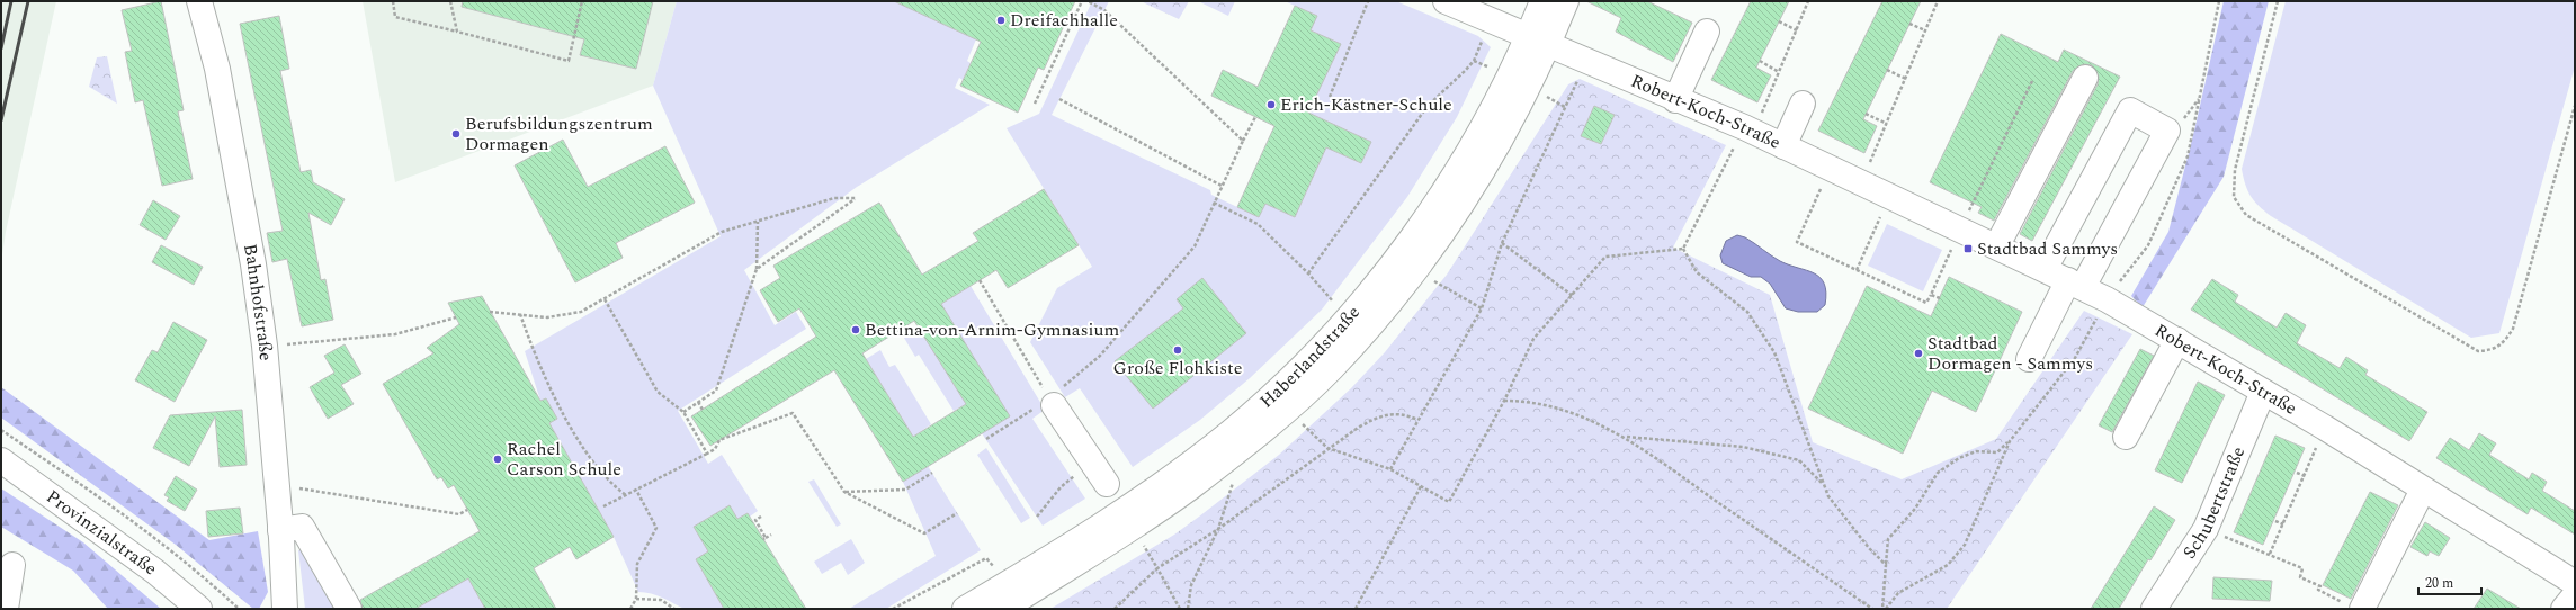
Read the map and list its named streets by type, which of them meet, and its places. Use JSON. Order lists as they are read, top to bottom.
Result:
{
  "streets": {
    "street": [
      "Robert-Koch-Straße",
      "Bahnhofstraße",
      "Haberlandstraße",
      "Schubertstraße",
      "Provinzialstraße"
    ]
  },
  "crossings": [
    ["Robert-Koch-Straße", "Haberlandstraße"],
    ["Robert-Koch-Straße", "Schubertstraße"]
  ],
  "places": {
    "other": [
      "Dreifachhalle",
      "Erich-Kästner-Schule",
      "Berufsbildungszentrum Dormagen",
      "Bettina-von-Arnim-Gymnasium",
      "Große Flohkiste",
      "Stadtbad Dormagen - Sammys",
      "Rachel Carson Schule"
    ],
    "transit": ["Stadtbad Sammys"]
  },
  "scale_bar": "20 m"
}
